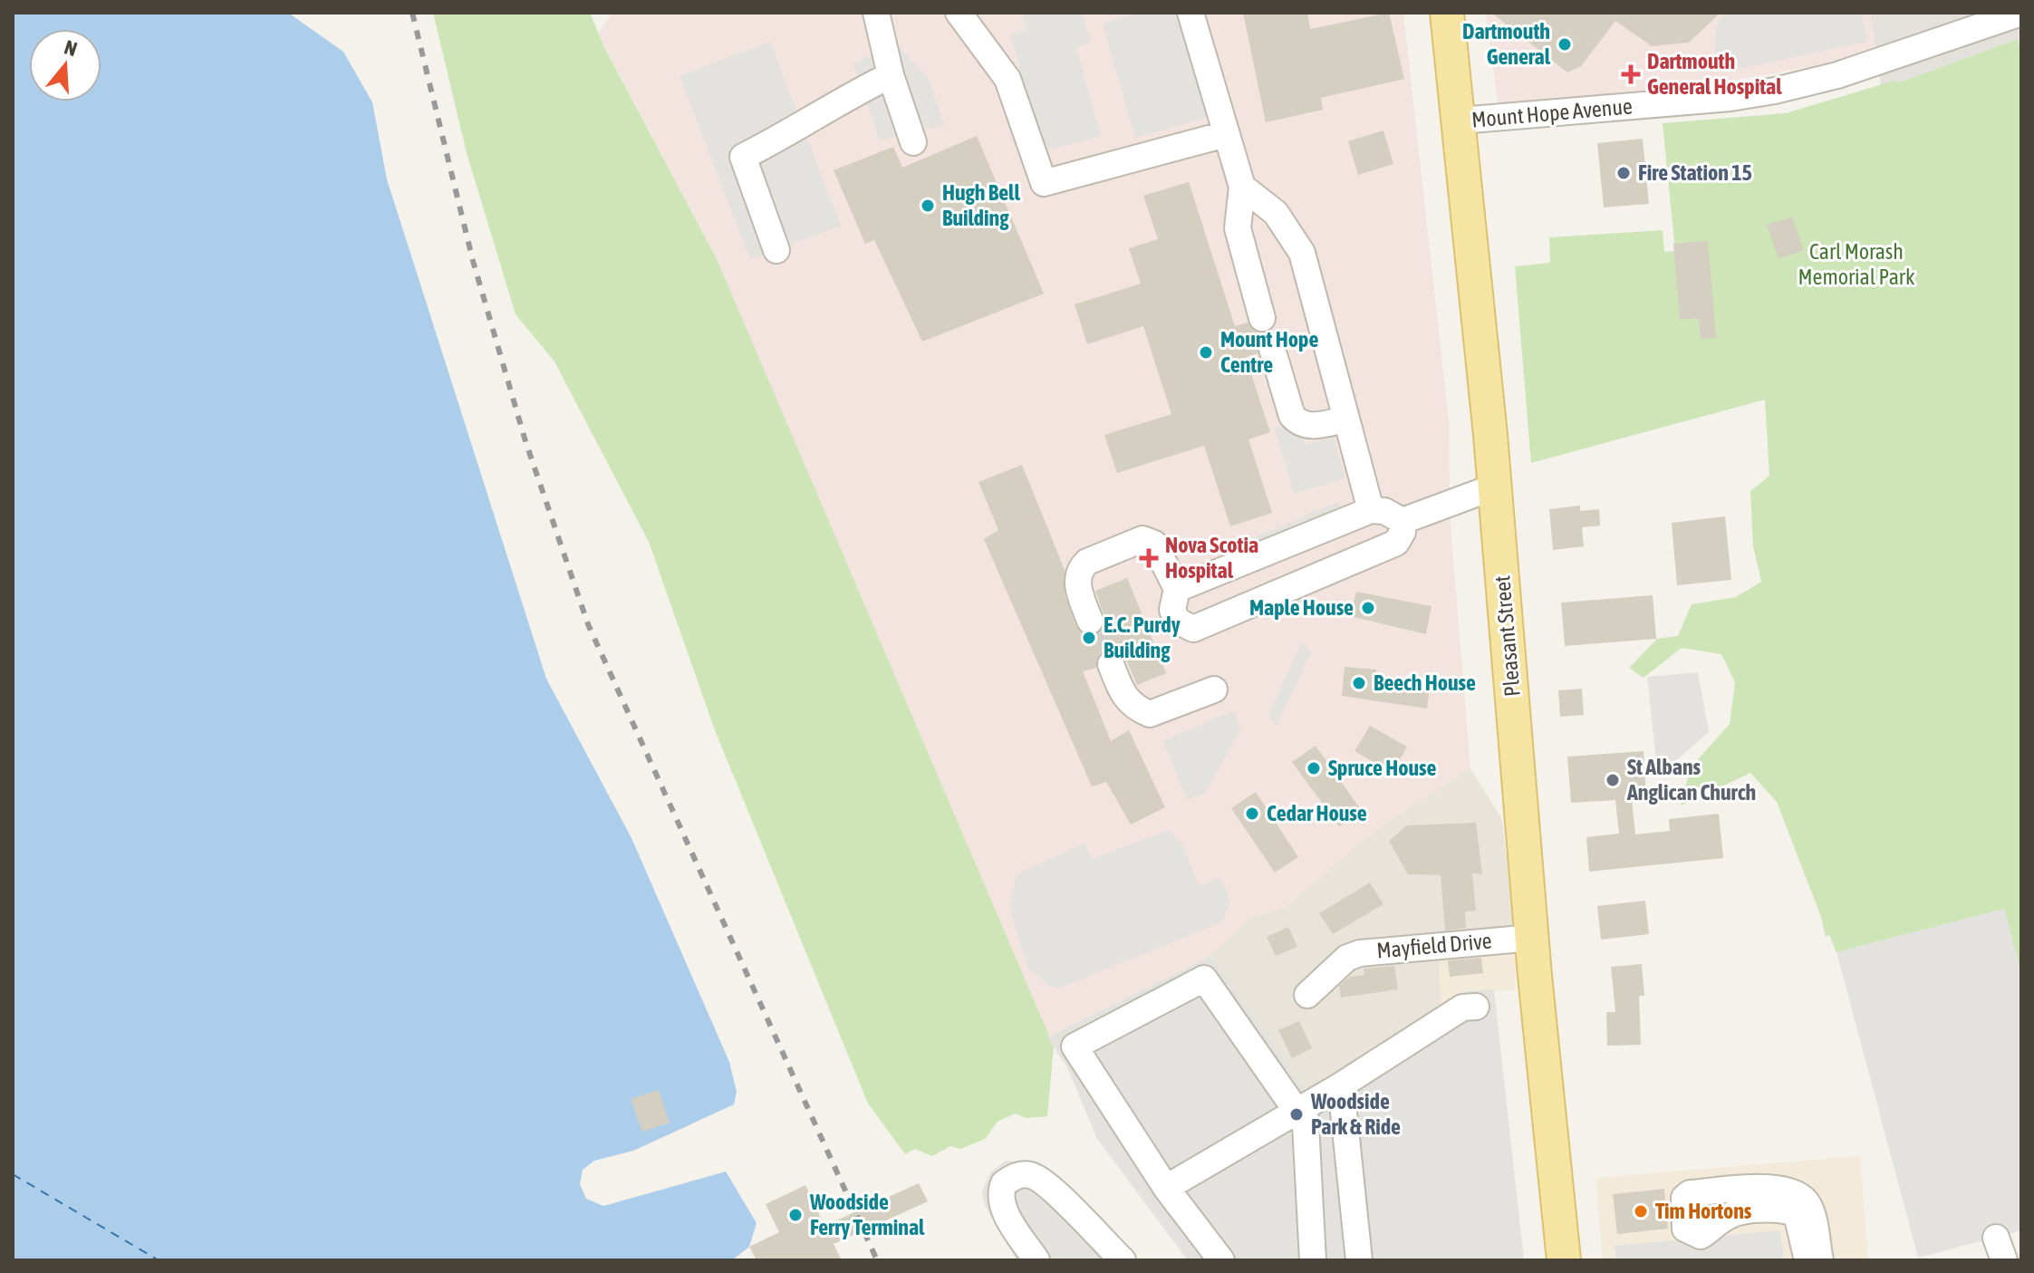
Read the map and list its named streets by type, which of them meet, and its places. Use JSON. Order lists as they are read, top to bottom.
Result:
{
  "streets": {
    "main road": ["Pleasant Street"],
    "street": ["Mount Hope Avenue", "Mayfield Drive"]
  },
  "crossings": [
    ["Mount Hope Avenue", "Pleasant Street"],
    ["Pleasant Street", "Mayfield Drive"]
  ],
  "parks": ["Carl Morash Memorial Park"],
  "places": {
    "other": [
      "Dartmouth General",
      "Fire Station 15",
      "Hugh Bell Building",
      "Mount Hope Centre",
      "Maple House",
      "E.C. Purdy Building",
      "Beech House",
      "Spruce House",
      "St Albans Anglican Church",
      "Cedar House",
      "Woodside Park & Ride",
      "Tim Hortons",
      "Woodside Ferry Terminal"
    ],
    "health": ["Dartmouth General Hospital", "Nova Scotia Hospital"]
  },
  "north": "top"
}
